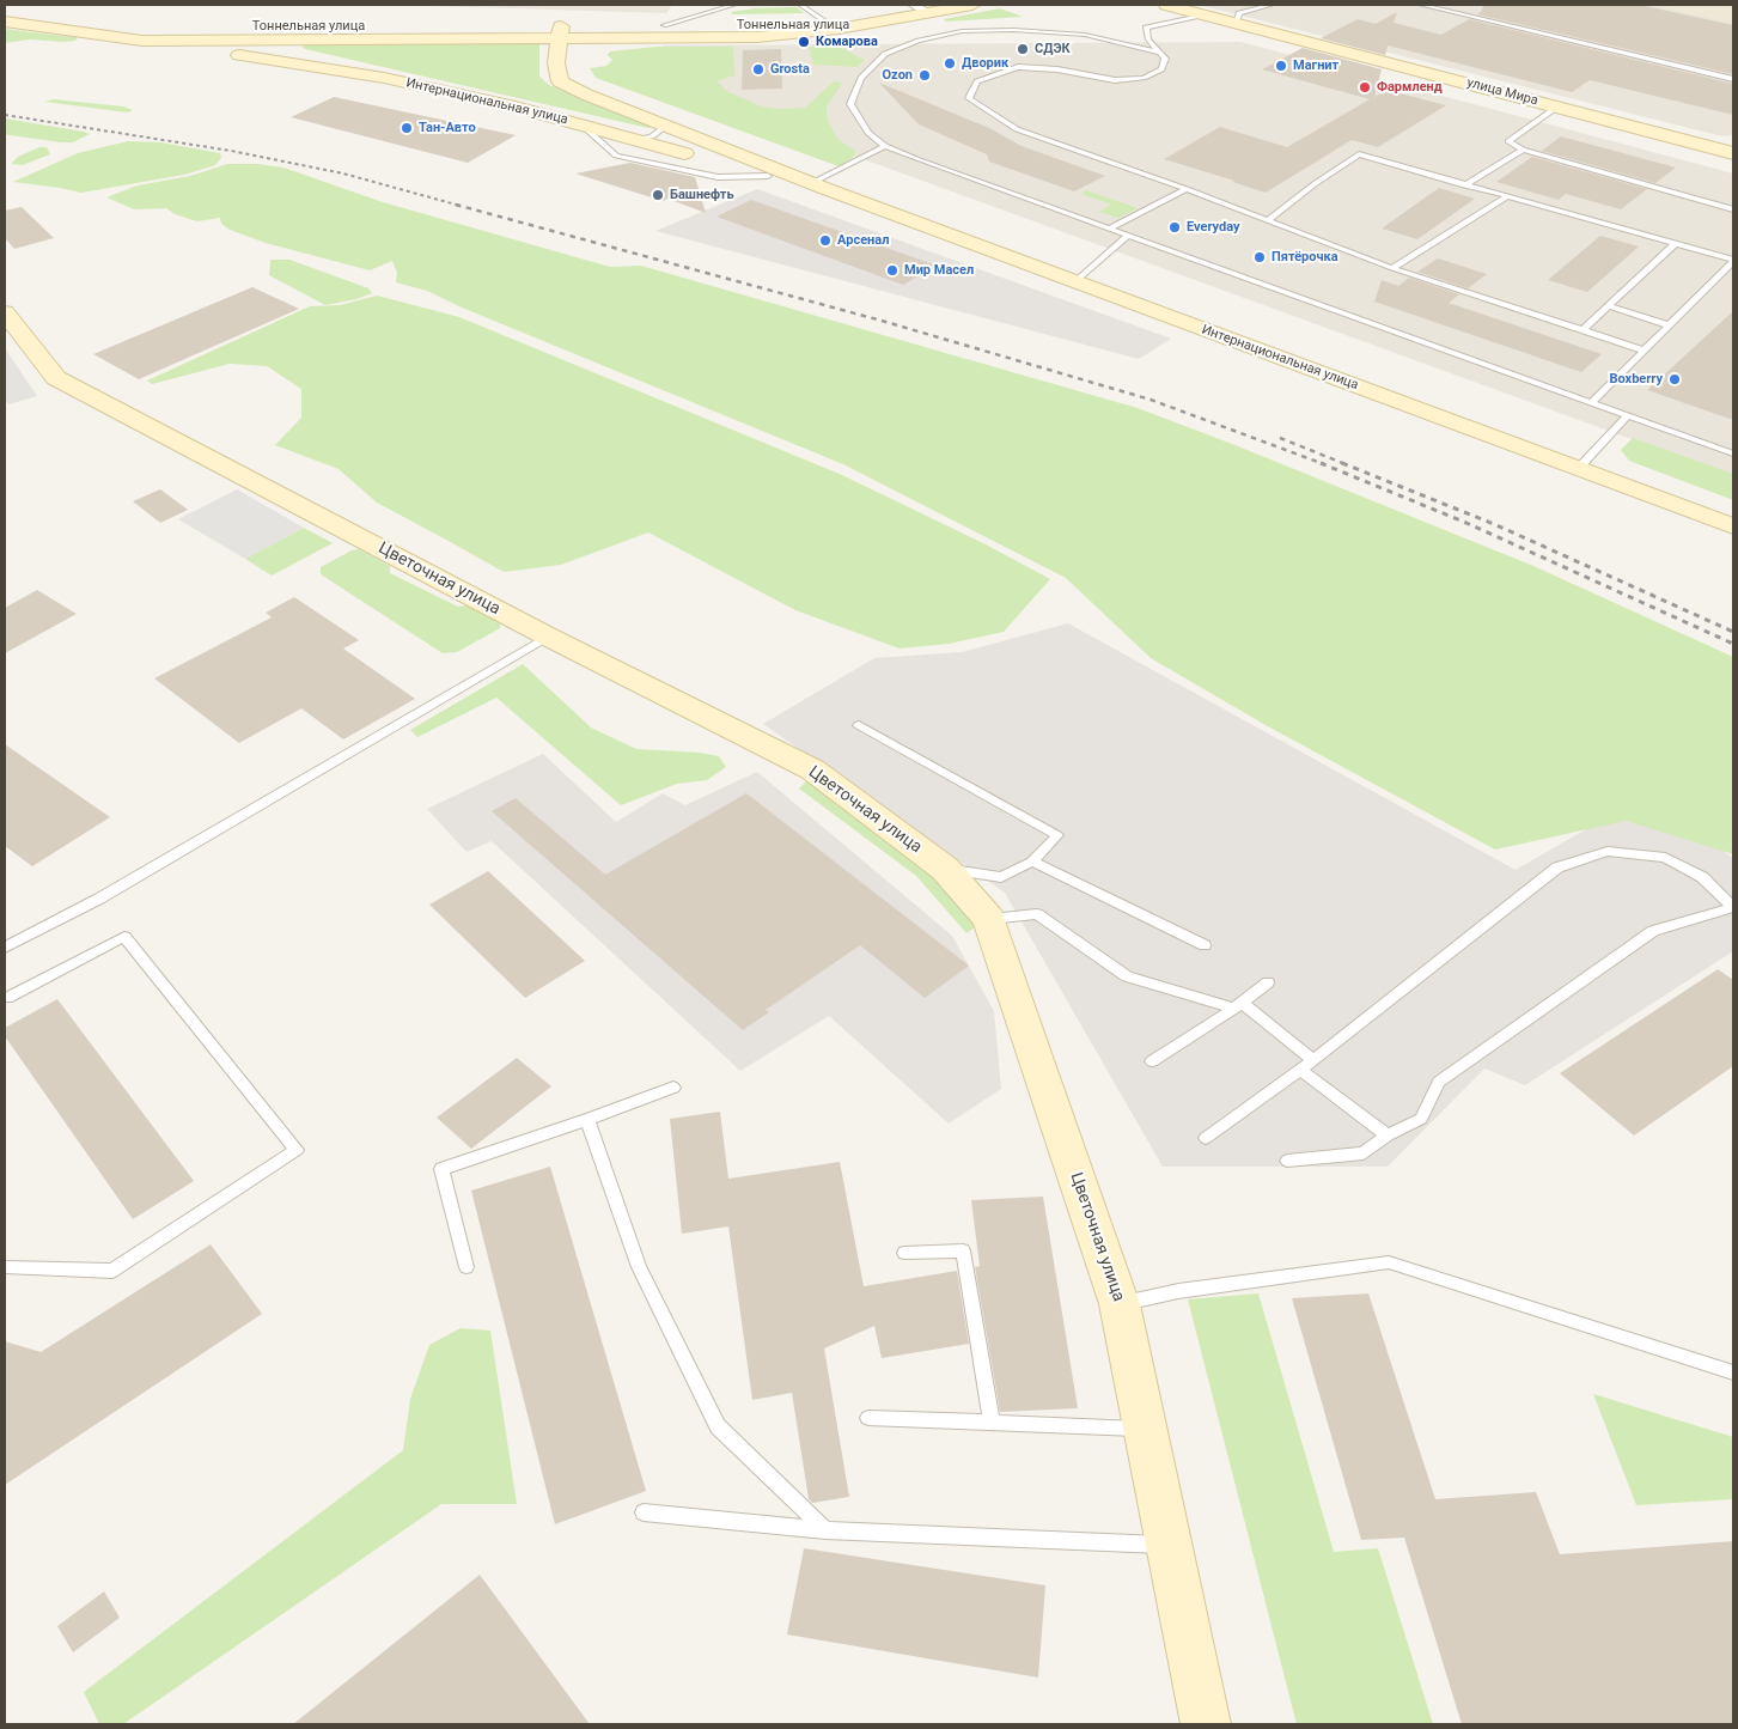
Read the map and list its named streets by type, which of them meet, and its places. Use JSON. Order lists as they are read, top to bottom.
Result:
{
  "streets": {
    "main road": [
      "Тоннельная улица",
      "улица Мира",
      "Интернациональная улица",
      "Цветочная улица"
    ]
  },
  "crossings": [
    ["Тоннельная улица", "Интернациональная улица"]
  ],
  "places": [
    "Комарова",
    "СДЭК",
    "Дворик",
    "Магнит",
    "Grosta",
    "Ozon",
    "Фармленд",
    "Тан-Авто",
    "Башнефть",
    "Everyday",
    "Арсенал",
    "Пятёрочка",
    "Мир Масел",
    "Boxberry"
  ]
}
